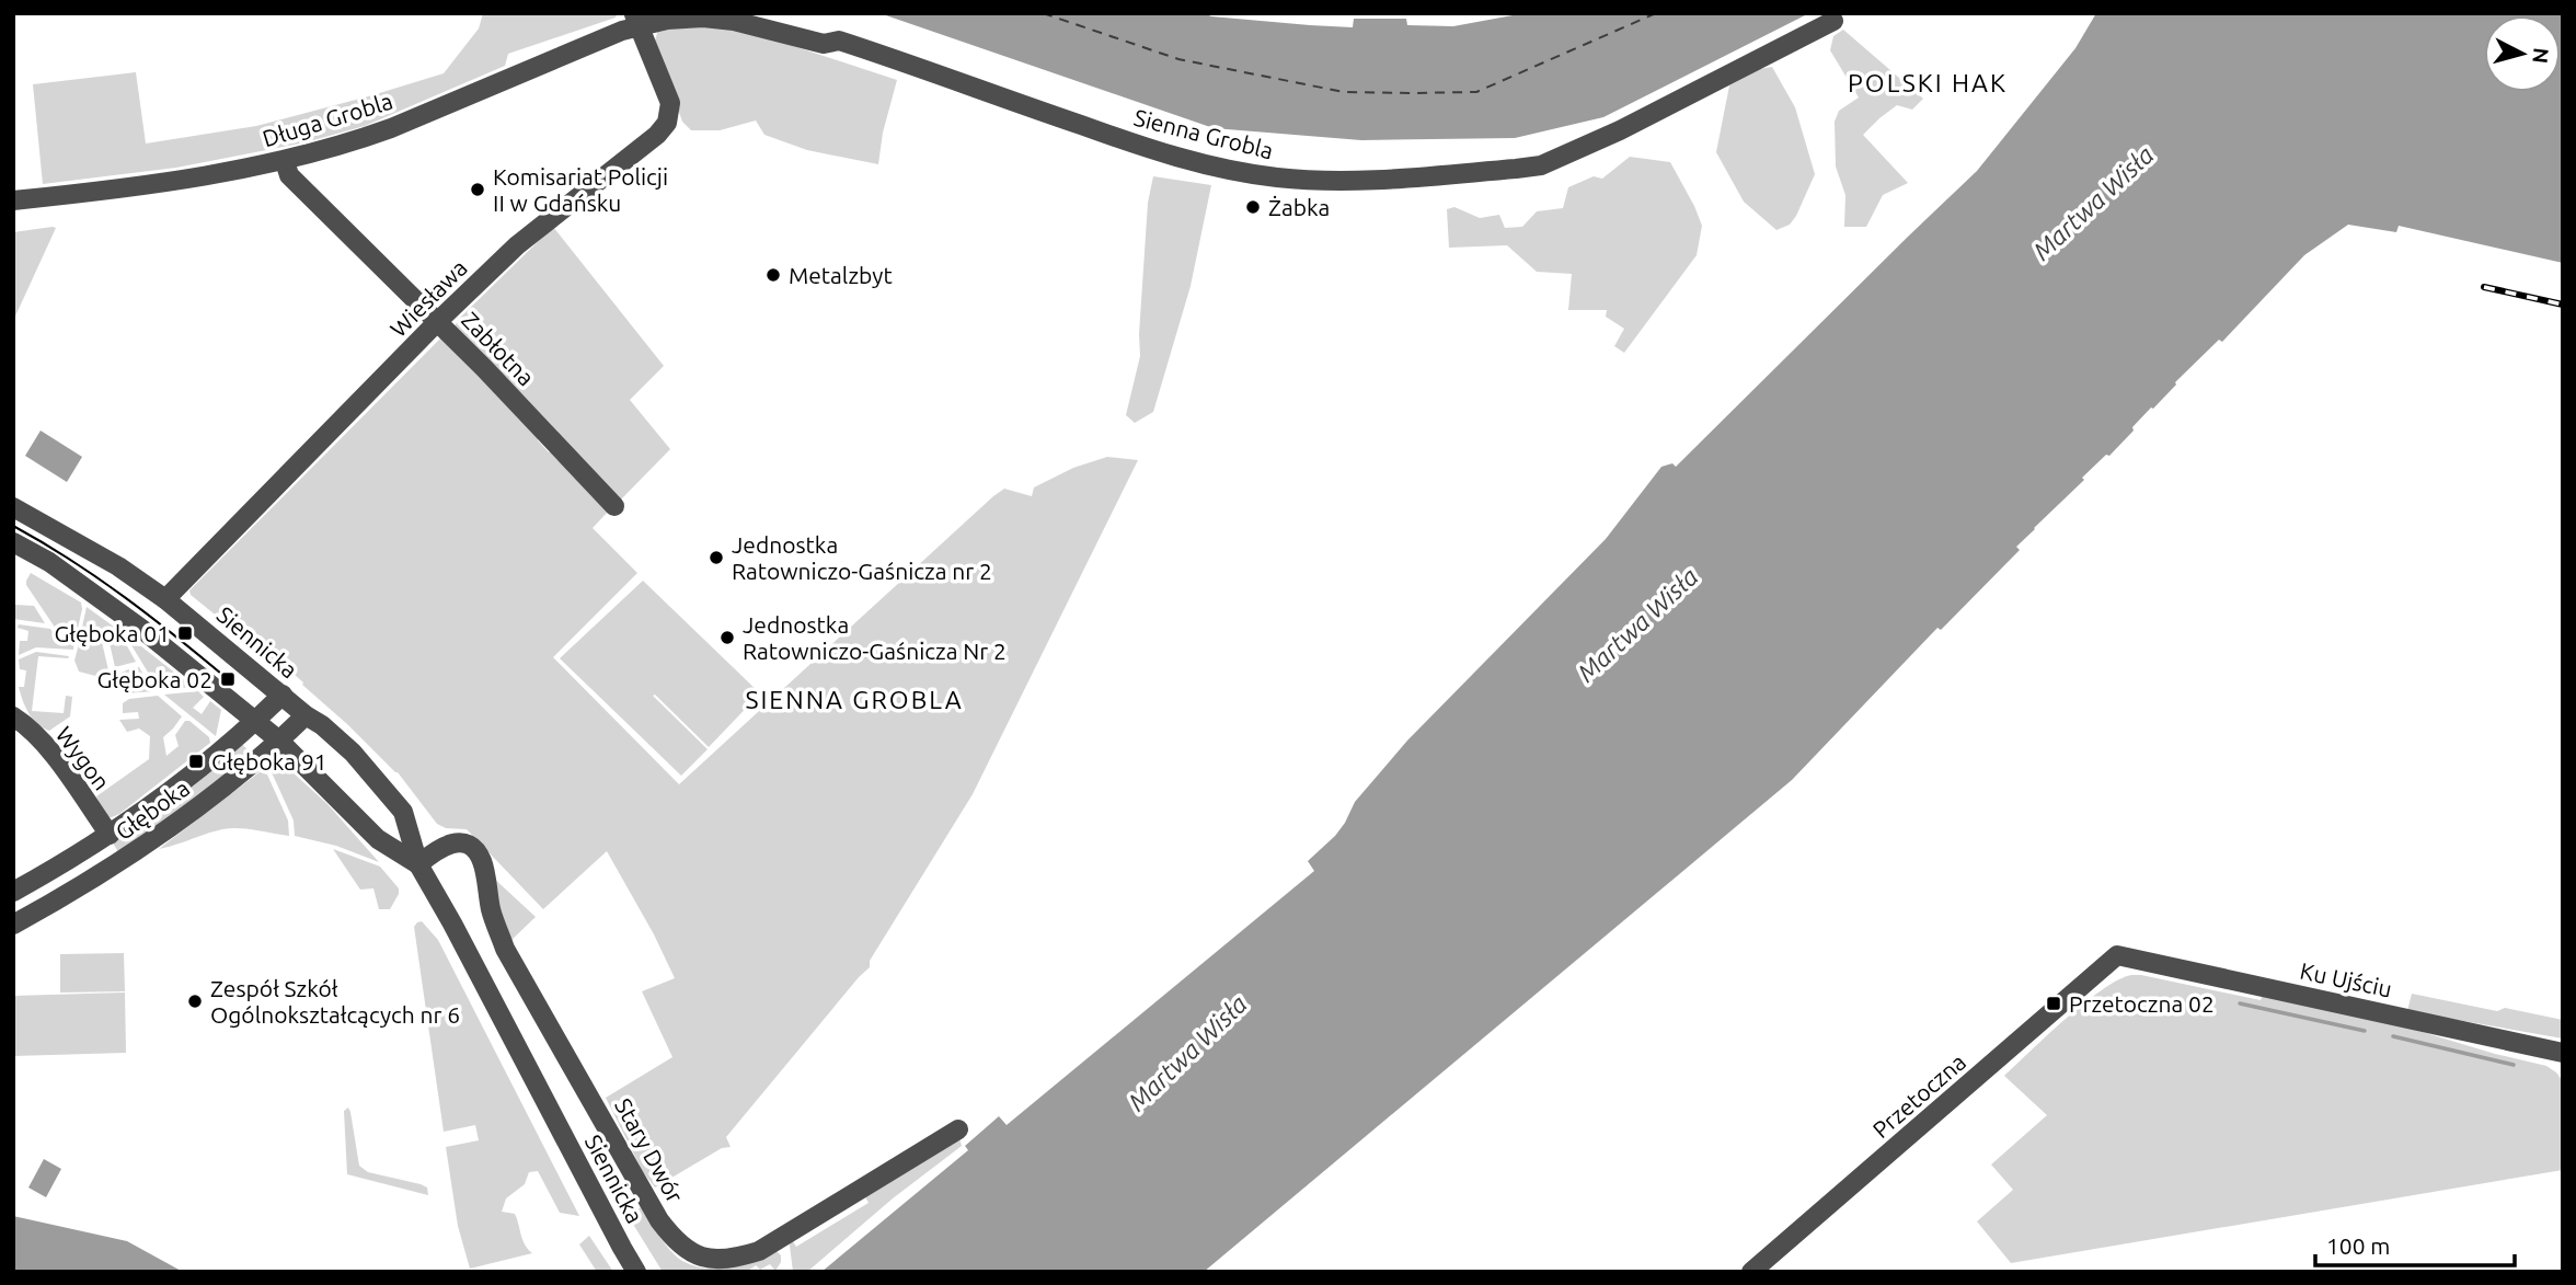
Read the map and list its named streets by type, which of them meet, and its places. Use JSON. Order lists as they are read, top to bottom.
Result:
{
  "streets": {
    "street": [
      "Długa Grobla",
      "Sienna Grobla",
      "Wiesława",
      "Zabłotna",
      "Siennicka",
      "Wygon",
      "Głęboka",
      "Ku Ujściu",
      "Przetoczna",
      "Stary Dwór"
    ]
  },
  "crossings": [
    ["Długa Grobla", "Sienna Grobla"],
    ["Długa Grobla", "Wiesława"],
    ["Długa Grobla", "Zabłotna"],
    ["Sienna Grobla", "Wiesława"],
    ["Wiesława", "Zabłotna"],
    ["Wiesława", "Siennicka"],
    ["Siennicka", "Głęboka"],
    ["Siennicka", "Stary Dwór"],
    ["Wygon", "Głęboka"],
    ["Ku Ujściu", "Przetoczna"]
  ],
  "districts": ["POLSKI HAK", "SIENNA GROBLA"],
  "water": ["Martwa Wisła"],
  "places": {
    "other": [
      "Komisariat Policji II w Gdańsku",
      "Żabka",
      "Metalzbyt",
      "Jednostka Ratowniczo-Gaśnicza nr 2",
      "Jednostka Ratowniczo-Gaśnicza Nr 2",
      "Zespół Szkół Ogólnokształcących nr 6"
    ],
    "transit": [
      "Głęboka 01",
      "Głęboka 02",
      "Głęboka 91",
      "Przetoczna 02"
    ]
  },
  "scale_bar": "100 m",
  "north": "right"
}
